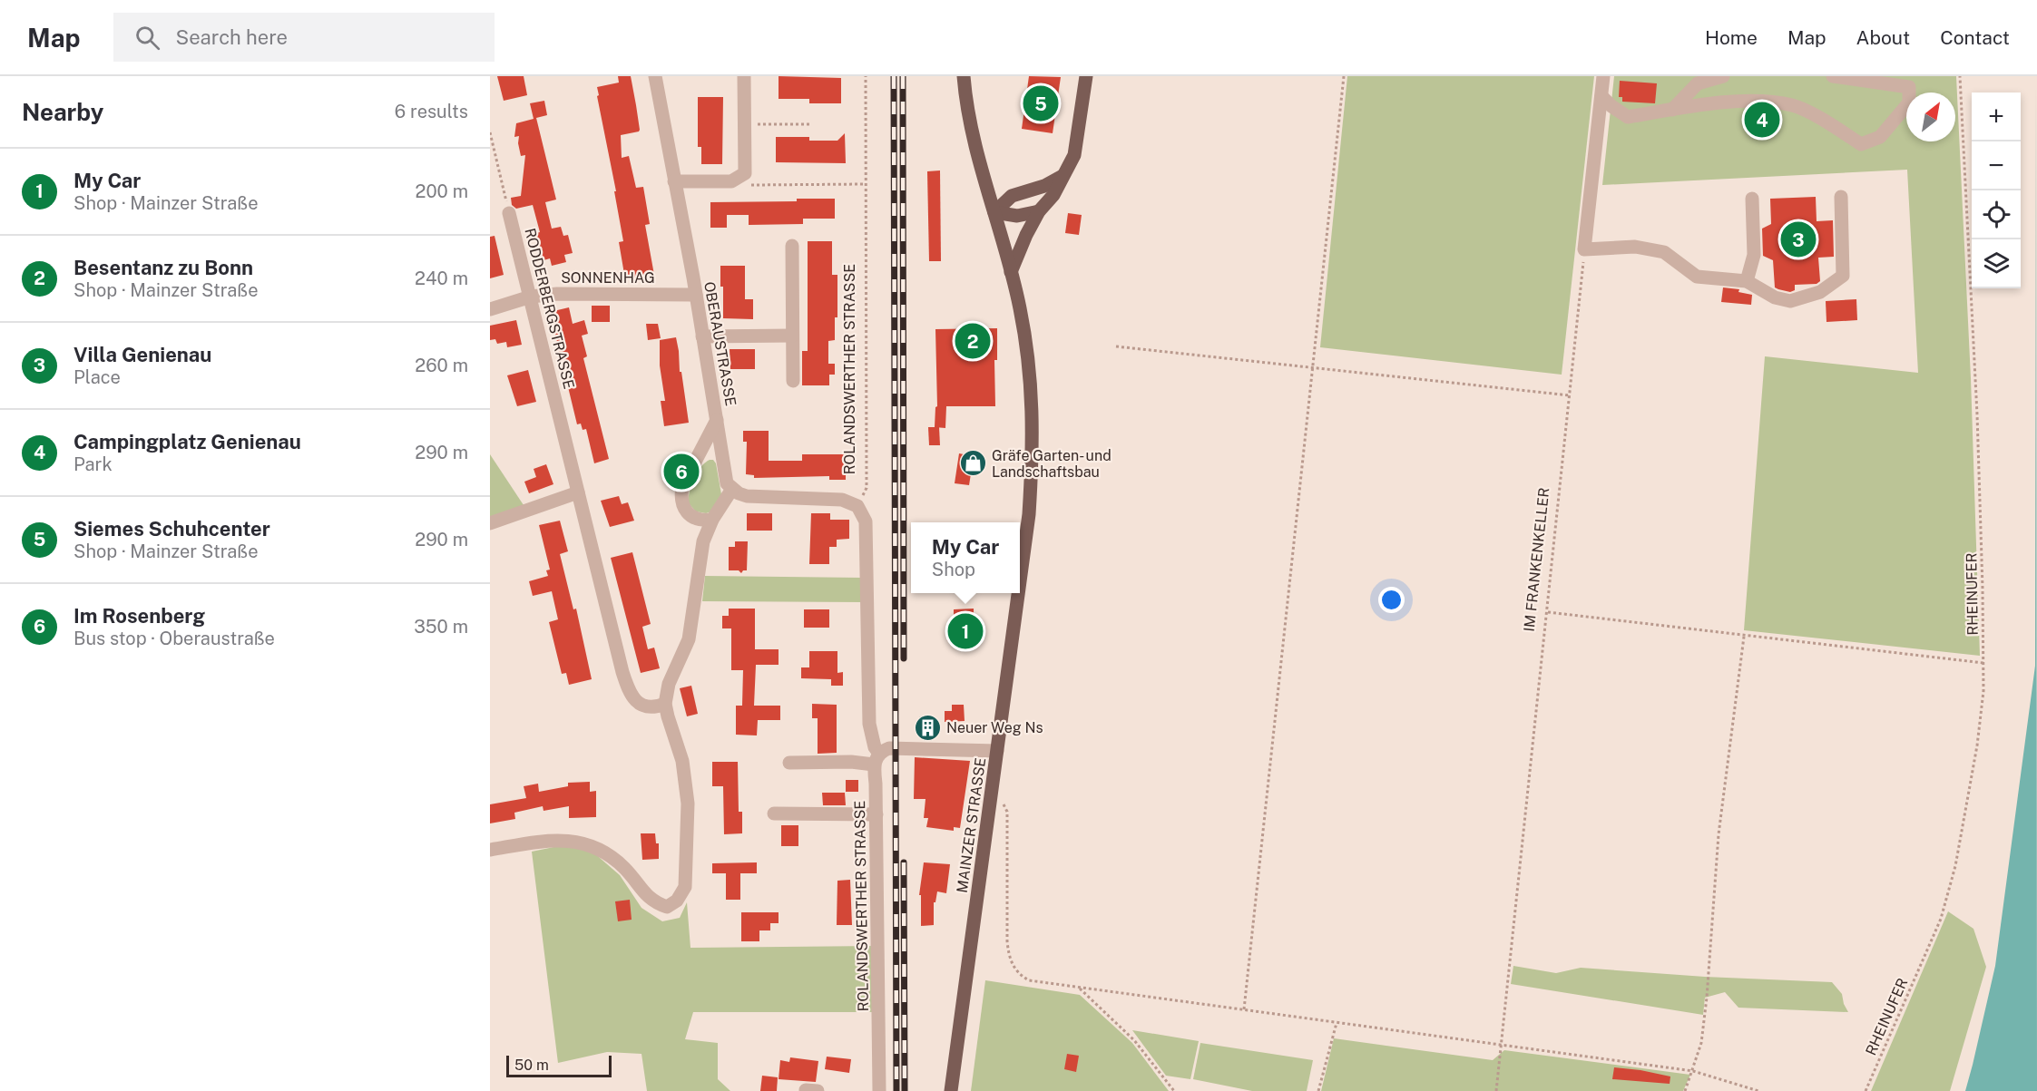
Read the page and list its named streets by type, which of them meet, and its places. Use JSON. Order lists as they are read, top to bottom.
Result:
{
  "streets": {
    "main road": ["MAINZER STRASSE"],
    "street": [
      "SONNENHAG",
      "RODDERBERGSTRASSE",
      "OBERAUSTRASSE",
      "ROLANDSWERTHER STRASSE"
    ],
    "path": ["IM FRANKENKELLER", "RHEINUFER"]
  },
  "crossings": [
    ["SONNENHAG", "RODDERBERGSTRASSE"],
    ["SONNENHAG", "OBERAUSTRASSE"]
  ],
  "places": {
    "shop": ["Gräfe Garten- und Landschaftsbau"],
    "building": ["Neuer Weg Ns"]
  },
  "scale_bar": "50 m",
  "north": "top right",
  "page": {
    "header": "Map",
    "search": "Search here",
    "nav": [
      "Home",
      "Map",
      "About",
      "Contact"
    ],
    "heading": ["Nearby", "6 results"],
    "pins": [
      "5",
      "4",
      "3",
      "2",
      "6",
      "1"
    ],
    "map_buttons": ["+", "−"],
    "list": [
      {
        "mark": "1",
        "name": "My Car",
        "note": "Shop · Mainzer Straße",
        "value": "200 m"
      },
      {
        "mark": "2",
        "name": "Besentanz zu Bonn",
        "note": "Shop · Mainzer Straße",
        "value": "240 m"
      },
      {
        "mark": "3",
        "name": "Villa Genienau",
        "note": "Place",
        "value": "260 m"
      },
      {
        "mark": "4",
        "name": "Campingplatz Genienau",
        "note": "Park",
        "value": "290 m"
      },
      {
        "mark": "5",
        "name": "Siemes Schuhcenter",
        "note": "Shop · Mainzer Straße",
        "value": "290 m"
      },
      {
        "mark": "6",
        "name": "Im Rosenberg",
        "note": "Bus stop · Oberaustraße",
        "value": "350 m"
      }
    ],
    "popup": ["My Car", "Shop"],
    "scale": "50 m"
  }
}
